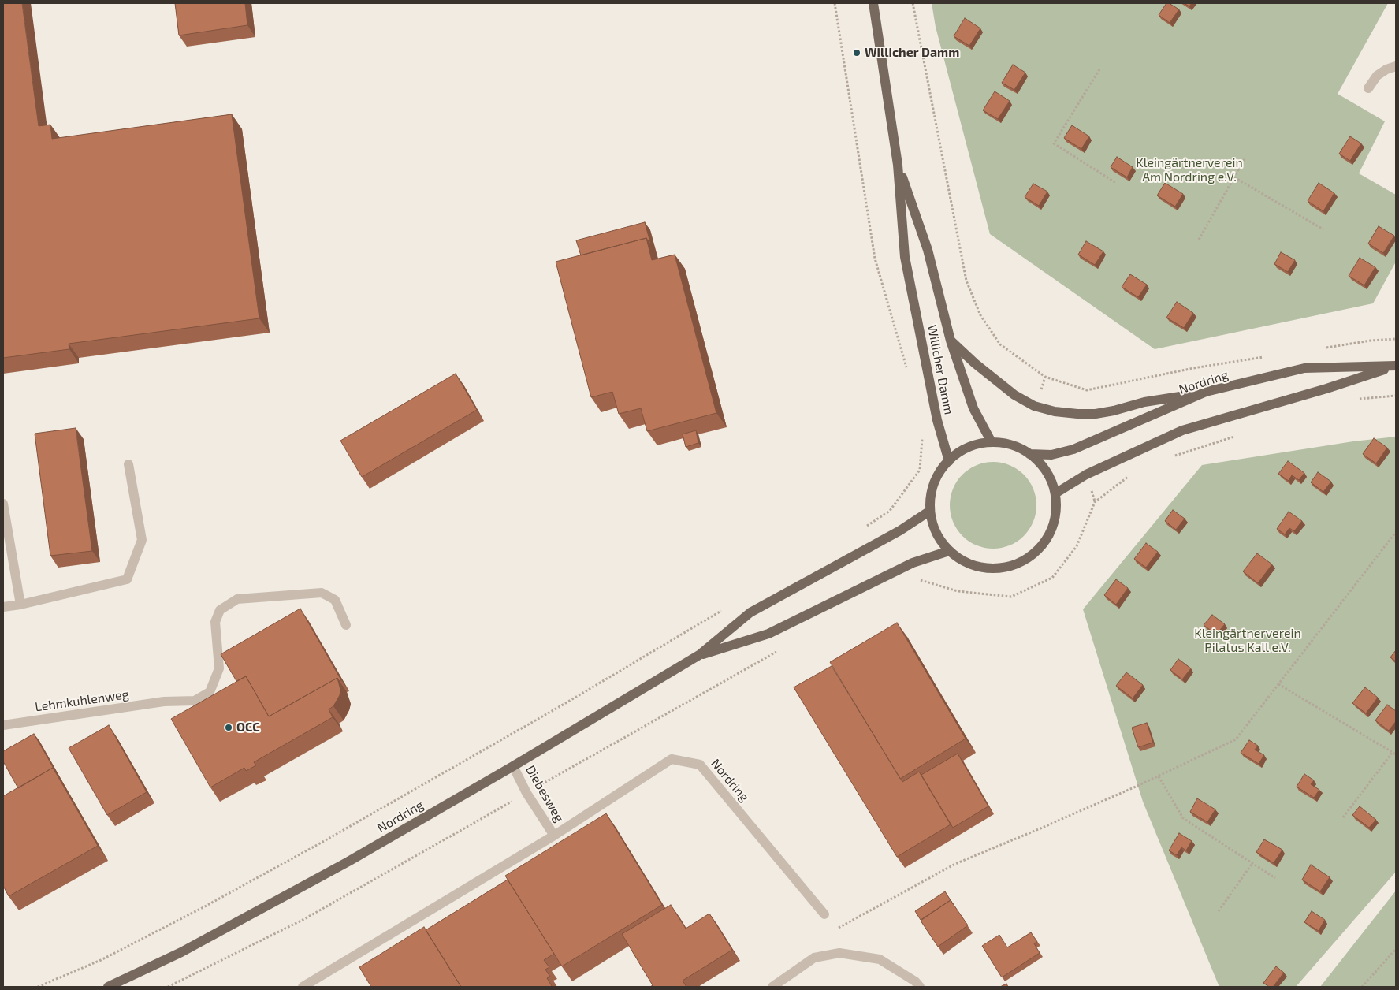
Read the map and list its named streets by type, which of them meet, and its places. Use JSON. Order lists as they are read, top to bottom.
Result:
{
  "streets": {
    "main road": ["Willicher Damm", "Nordring"],
    "street": ["Lehmkuhlenweg", "Diebesweg"]
  },
  "crossings": [
    ["Willicher Damm", "Nordring"],
    ["Nordring", "Diebesweg"]
  ],
  "parks": ["Kleingärtnerverein Am Nordring e.V.", "Kleingärtnerverein Pilatus Kall e.V."],
  "places": ["Willicher Damm", "OCC"]
}
